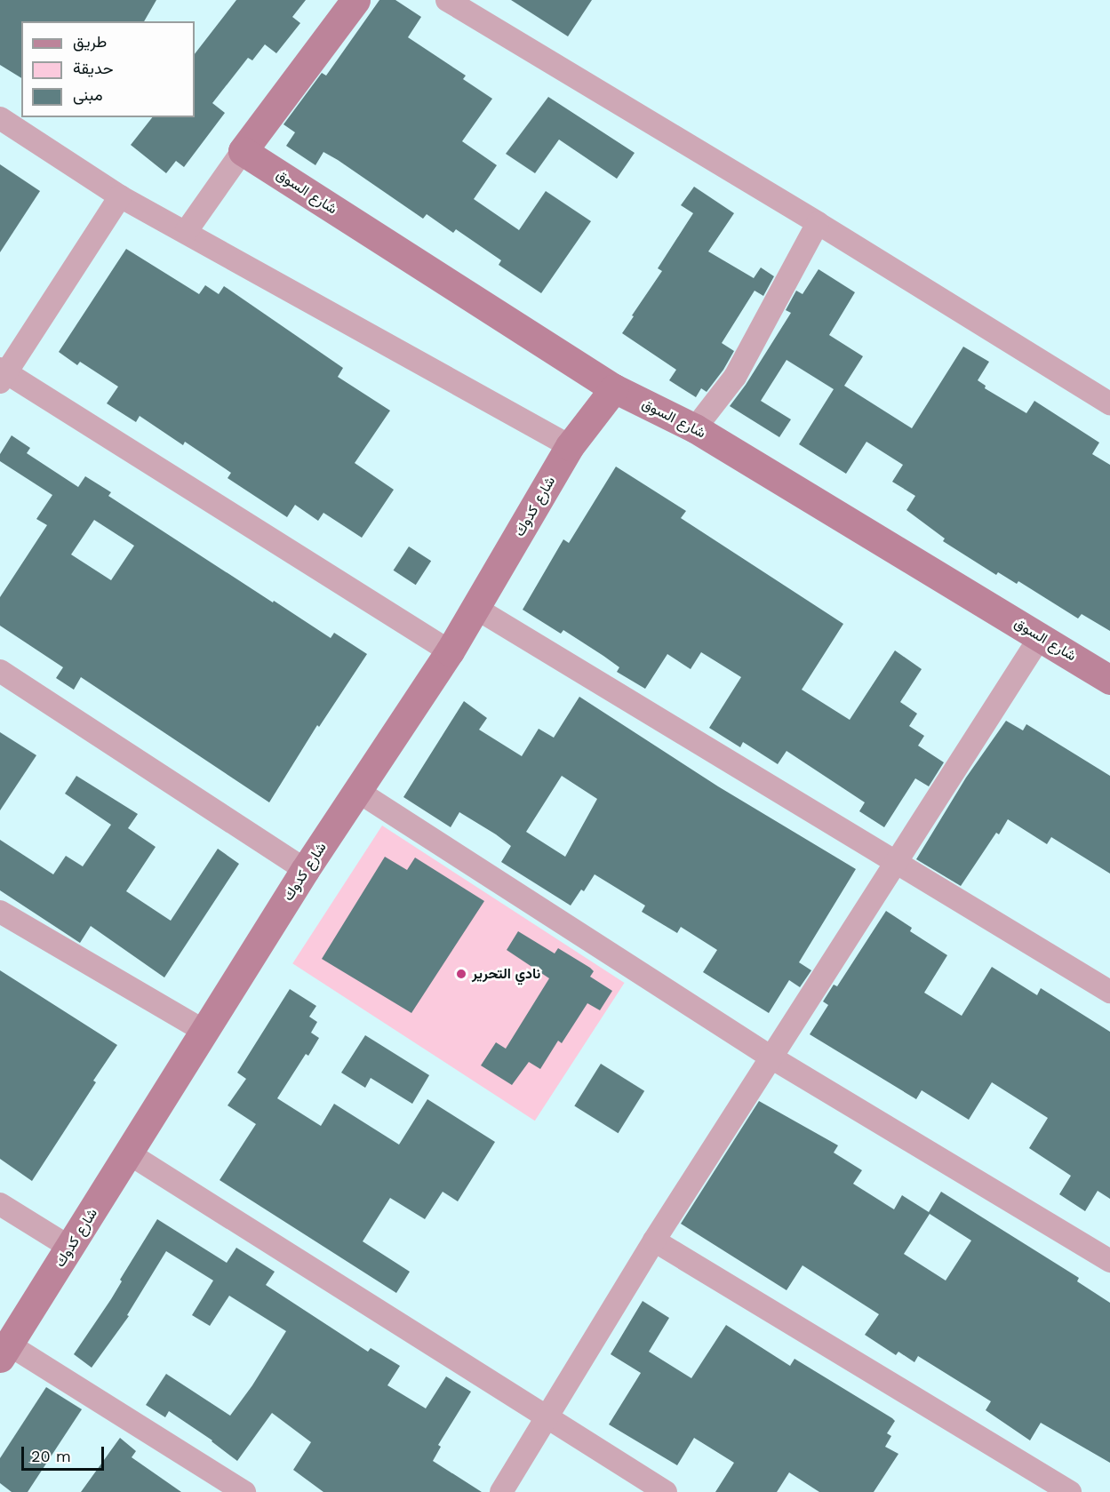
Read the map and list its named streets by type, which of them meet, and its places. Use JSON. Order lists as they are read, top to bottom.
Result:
{
  "streets": {
    "street": ["شارع السوق", "شارع كدوك"]
  },
  "crossings": [
    ["شارع السوق", "شارع كدوك"]
  ],
  "places": ["نادي التحرير"],
  "legend": ["طريق", "حديقة", "مبنى"],
  "scale_bar": "20 m"
}
